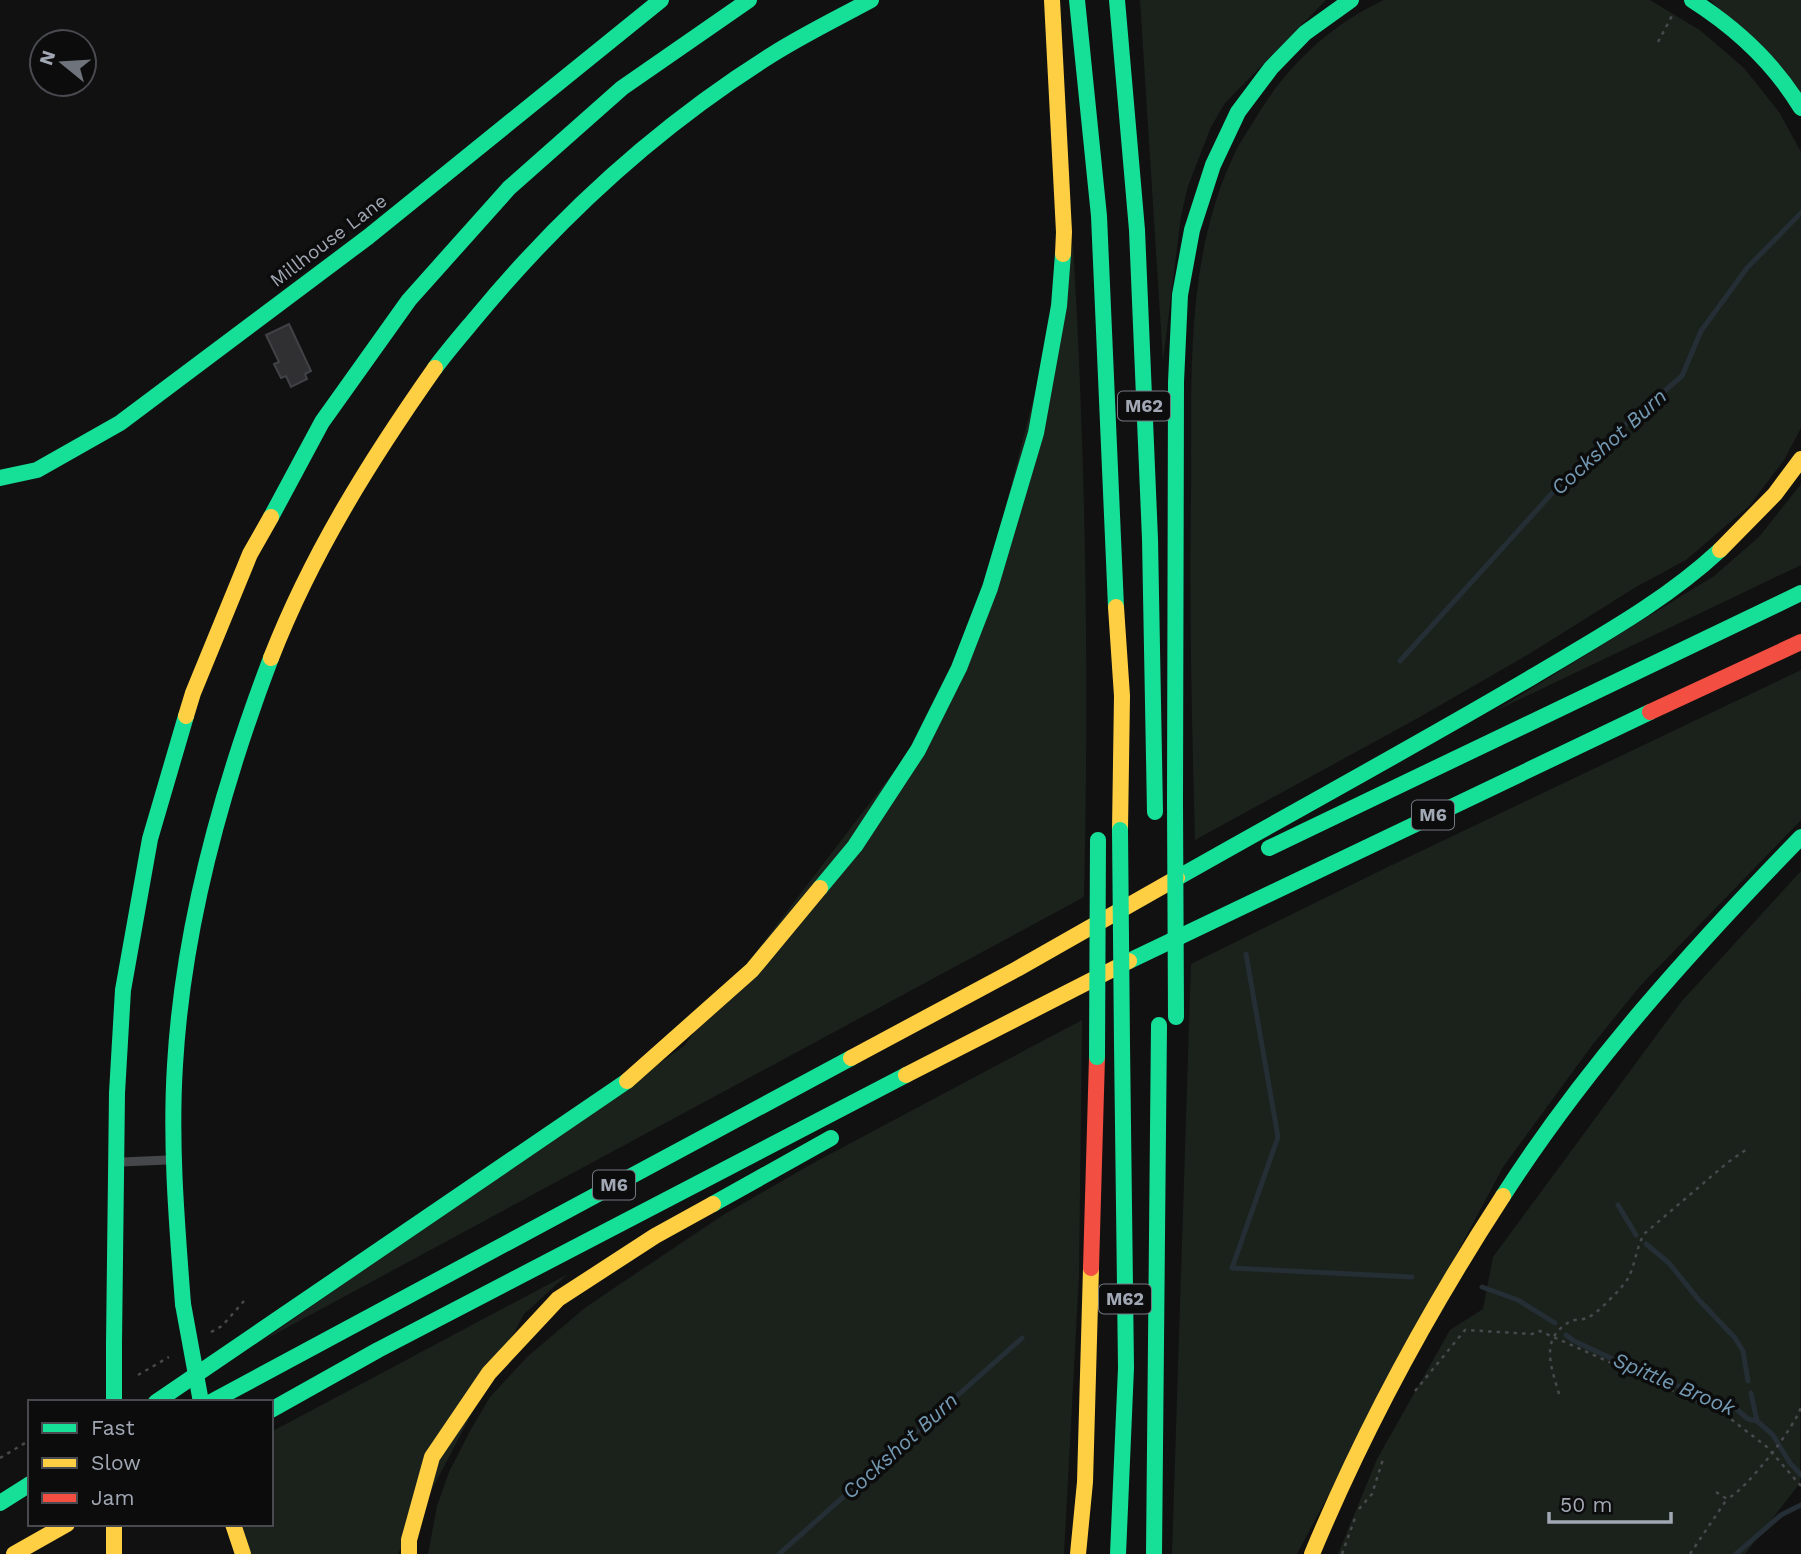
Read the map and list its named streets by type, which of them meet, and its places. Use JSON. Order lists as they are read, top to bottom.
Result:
{
  "streets": {
    "main road": ["Millhouse Lane", "M62", "M6"]
  },
  "water": ["Cockshot Burn", "Spittle Brook"],
  "legend": ["Fast", "Slow", "Jam"],
  "scale_bar": "50 m",
  "north": "left"
}
